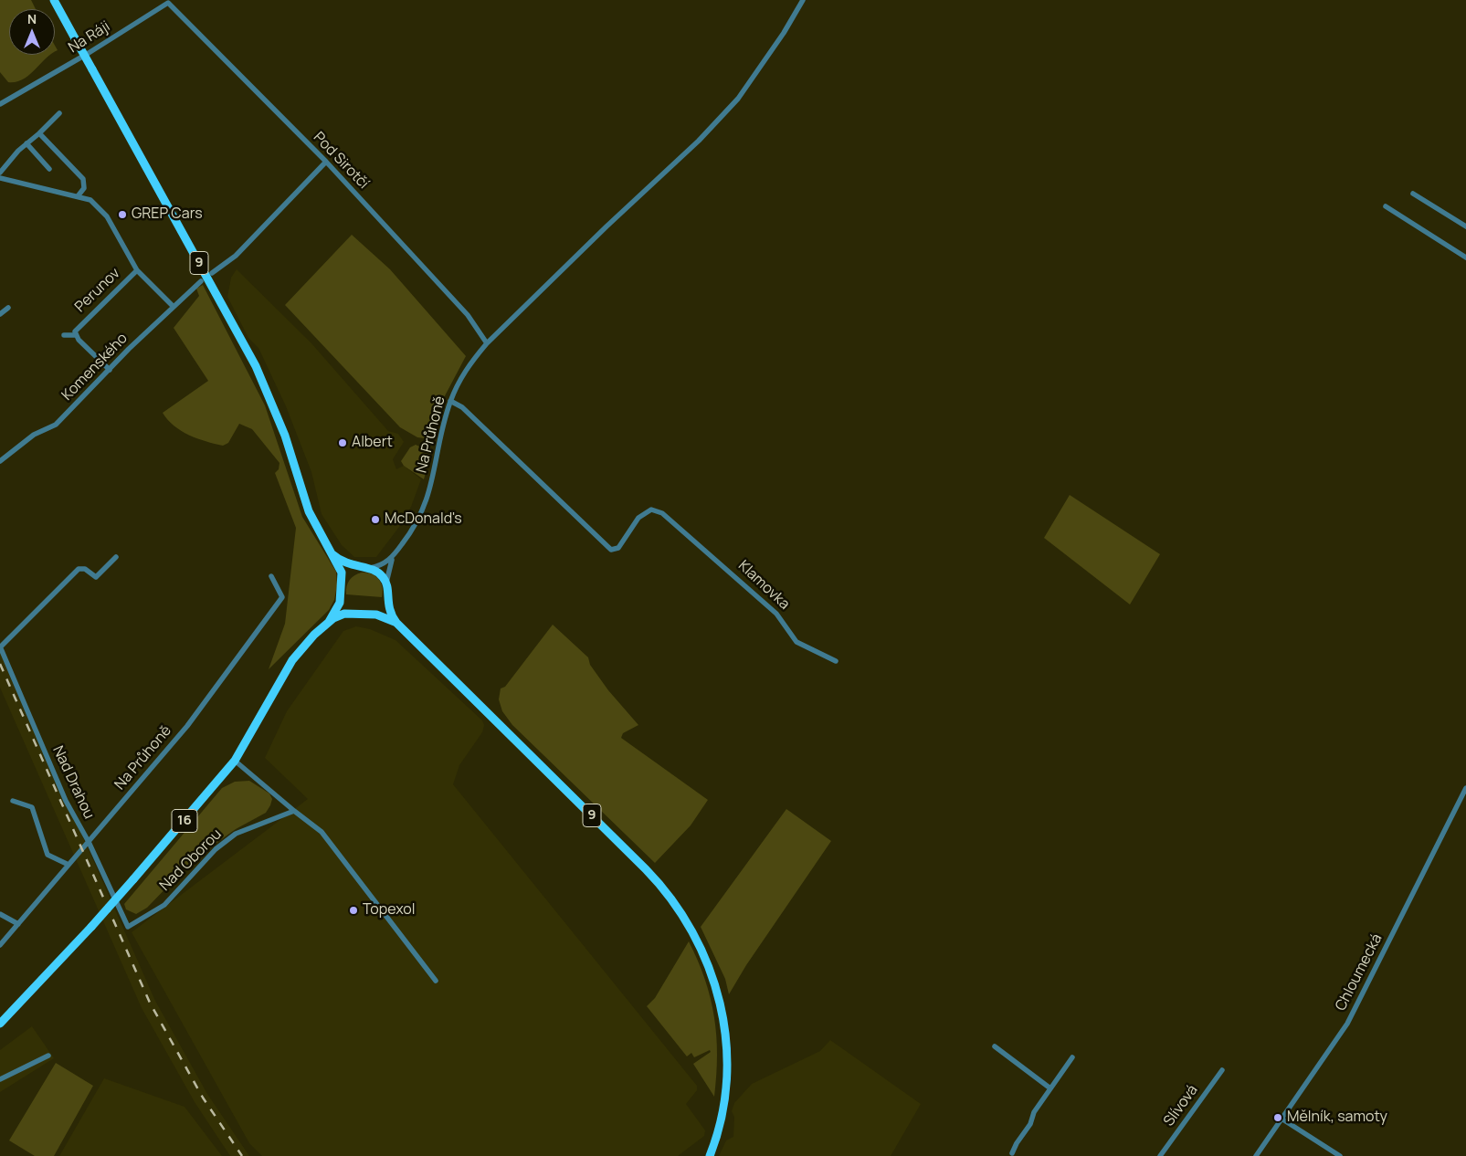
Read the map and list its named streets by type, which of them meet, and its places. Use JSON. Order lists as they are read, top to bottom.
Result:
{
  "streets": {
    "main road": ["9", "16"],
    "street": [
      "Na Ráji",
      "Pod Sirotčí",
      "Perunov",
      "Komenského",
      "Na Průhoně",
      "Klamovka",
      "Nad Drahou",
      "Nad Oborou",
      "Chloumecká",
      "Slívová"
    ]
  },
  "crossings": [
    ["Na Ráji", "Pod Sirotčí"],
    ["Pod Sirotčí", "Na Průhoně"],
    ["9", "Na Průhoně"],
    ["9", "16"],
    ["Perunov", "Komenského"],
    ["Na Průhoně", "Klamovka"],
    ["Na Průhoně", "Nad Drahou"],
    ["Na Průhoně", "16"],
    ["Nad Drahou", "Nad Oborou"]
  ],
  "places": [
    "GREP Cars",
    "Albert",
    "McDonald's",
    "Topexol",
    "Mělník, samoty"
  ],
  "north": "top"
}
